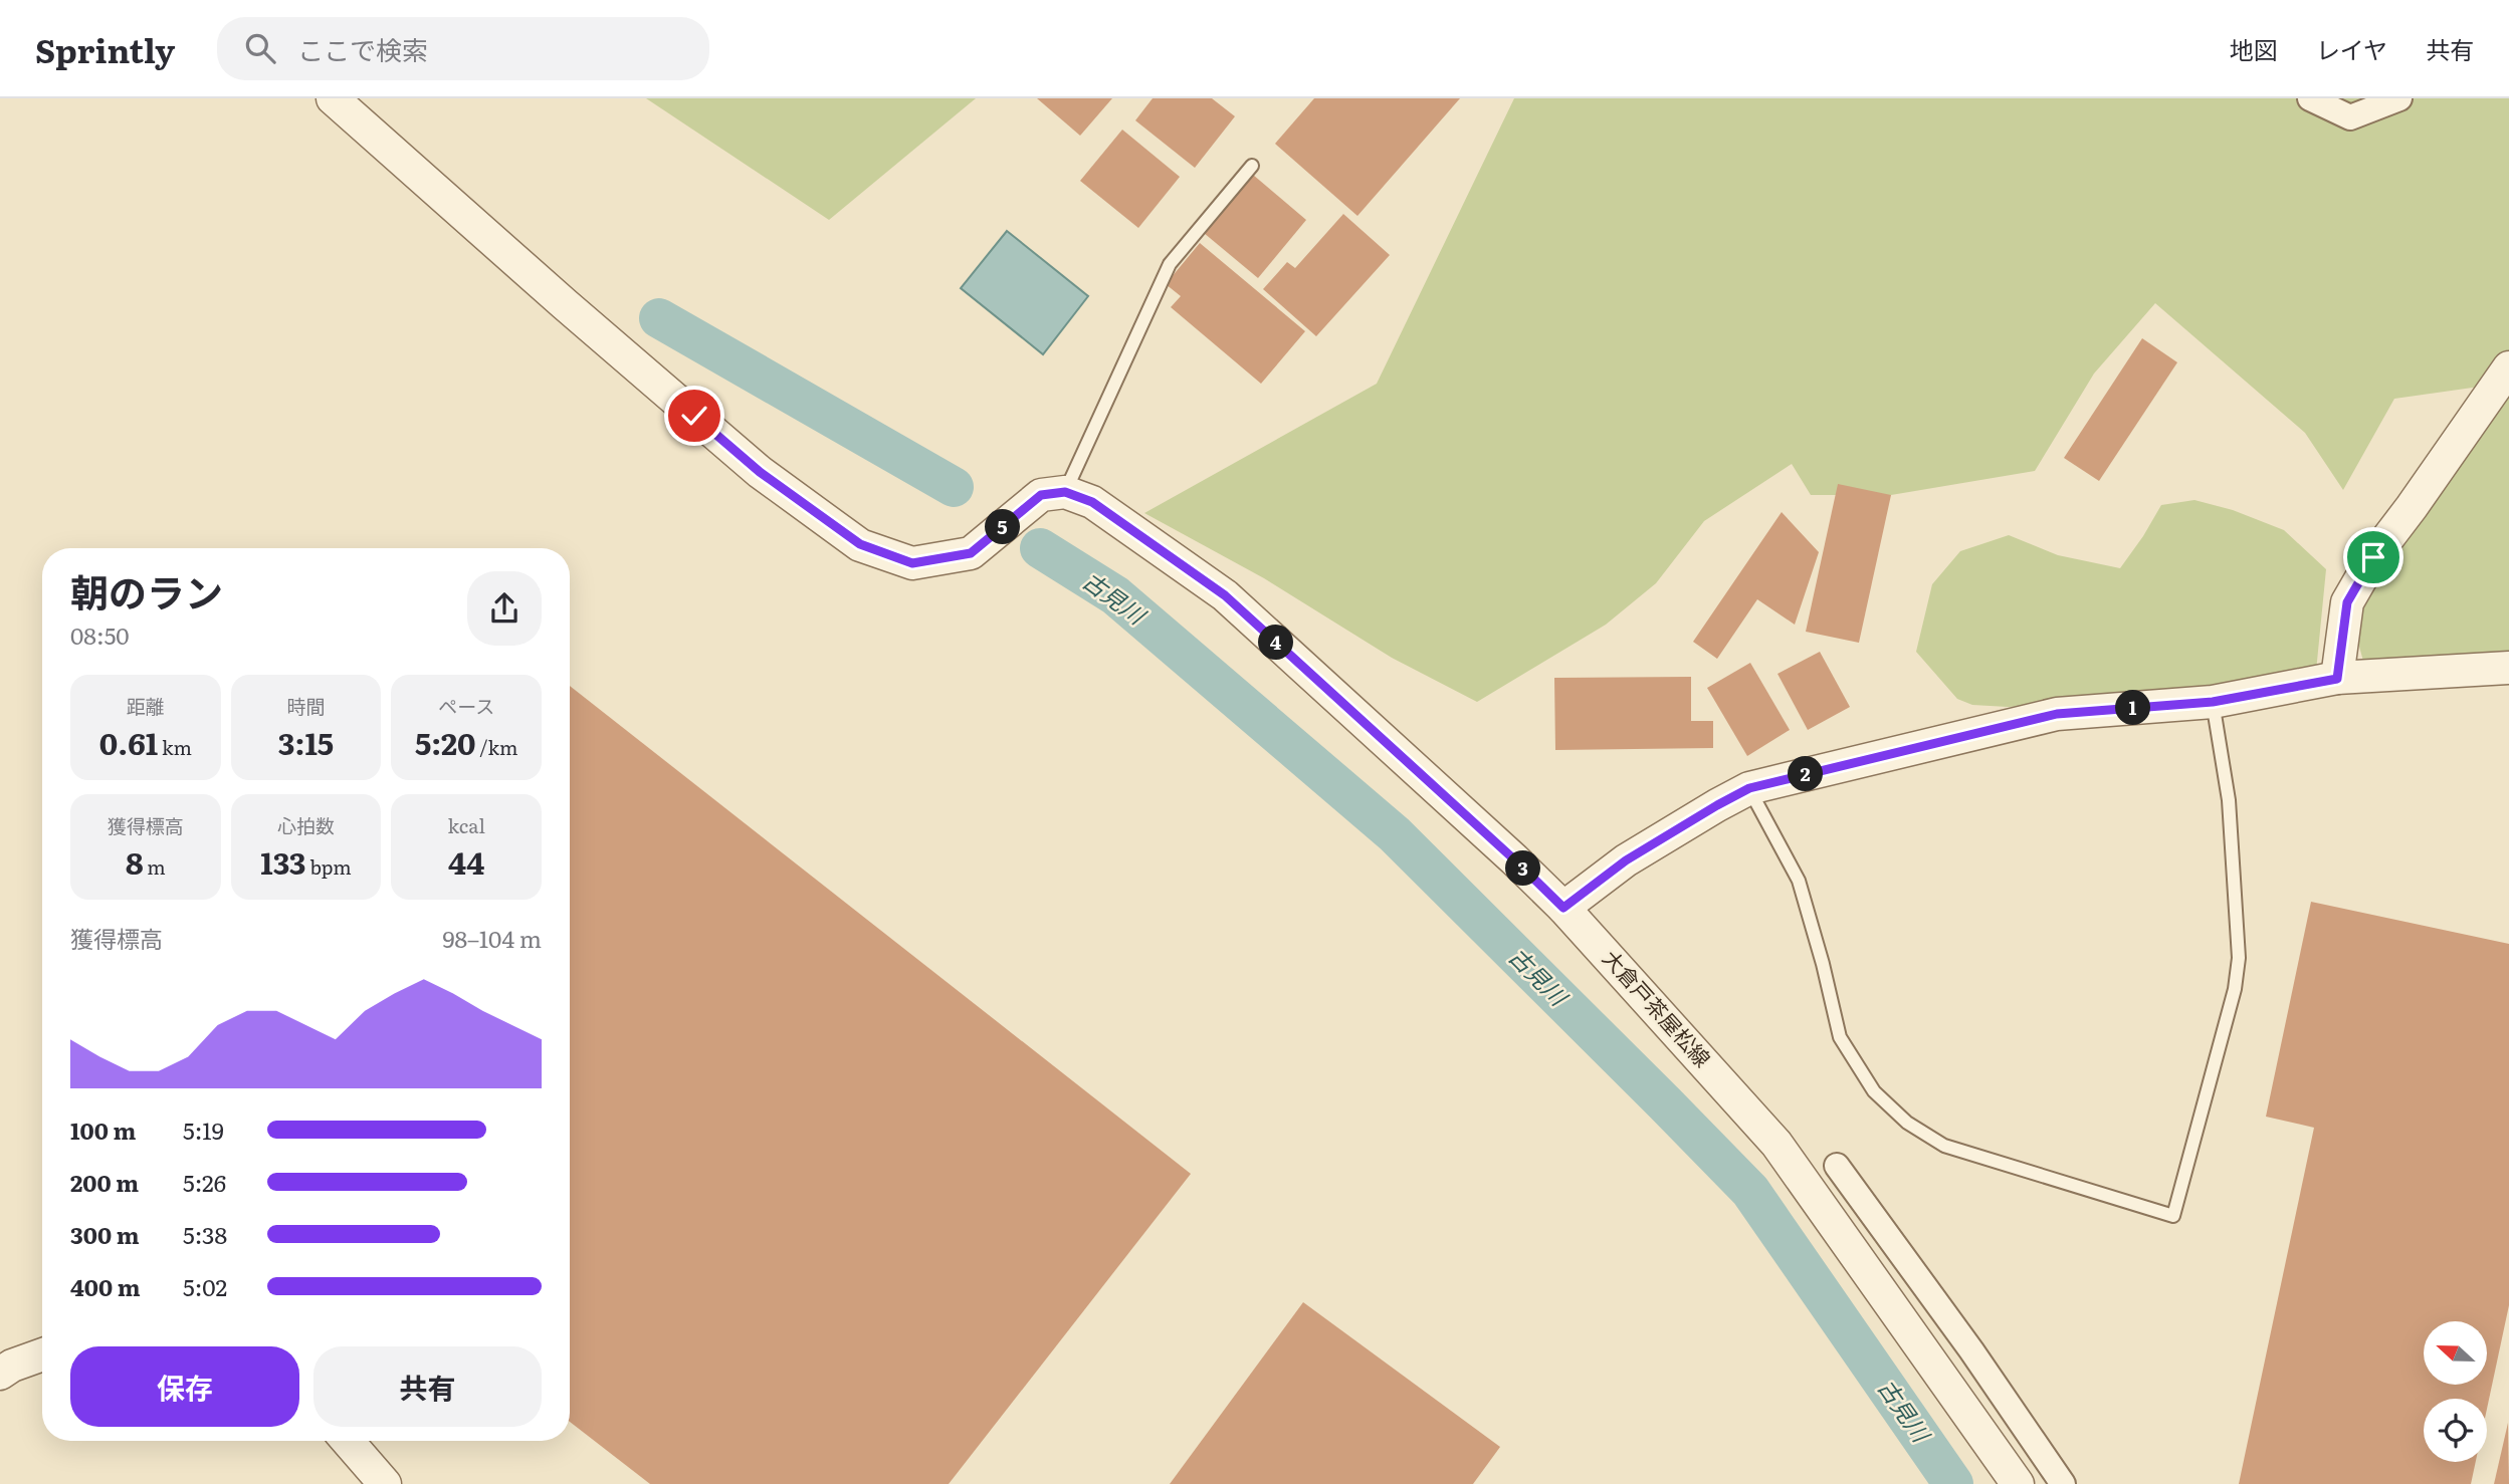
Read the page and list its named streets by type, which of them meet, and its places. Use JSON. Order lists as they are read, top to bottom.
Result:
{
  "streets": {
    "street": ["大倉戸茶屋松線"]
  },
  "water": ["古見川"],
  "north": "left",
  "page": {
    "header": "Sprintly",
    "search": "ここで検索",
    "nav": ["地図", "レイヤ", "共有"],
    "pins": [
      "5",
      "4",
      "1",
      "2",
      "3"
    ],
    "heading": ["朝のラン", "08:50"],
    "stats": [
      ["距離", "0.61 km"],
      ["時間", "3:15"],
      ["ペース", "5:20 /km"],
      ["獲得標高", "8 m"],
      ["心拍数", "133 bpm"],
      ["kcal", "44"]
    ],
    "chart": ["獲得標高", "98–104 m"],
    "list": [
      {
        "name": "100 m",
        "note": "5:19"
      },
      {
        "name": "200 m",
        "note": "5:26"
      },
      {
        "name": "300 m",
        "note": "5:38"
      },
      {
        "name": "400 m",
        "note": "5:02"
      }
    ],
    "buttons": ["保存", "共有"]
  }
}
